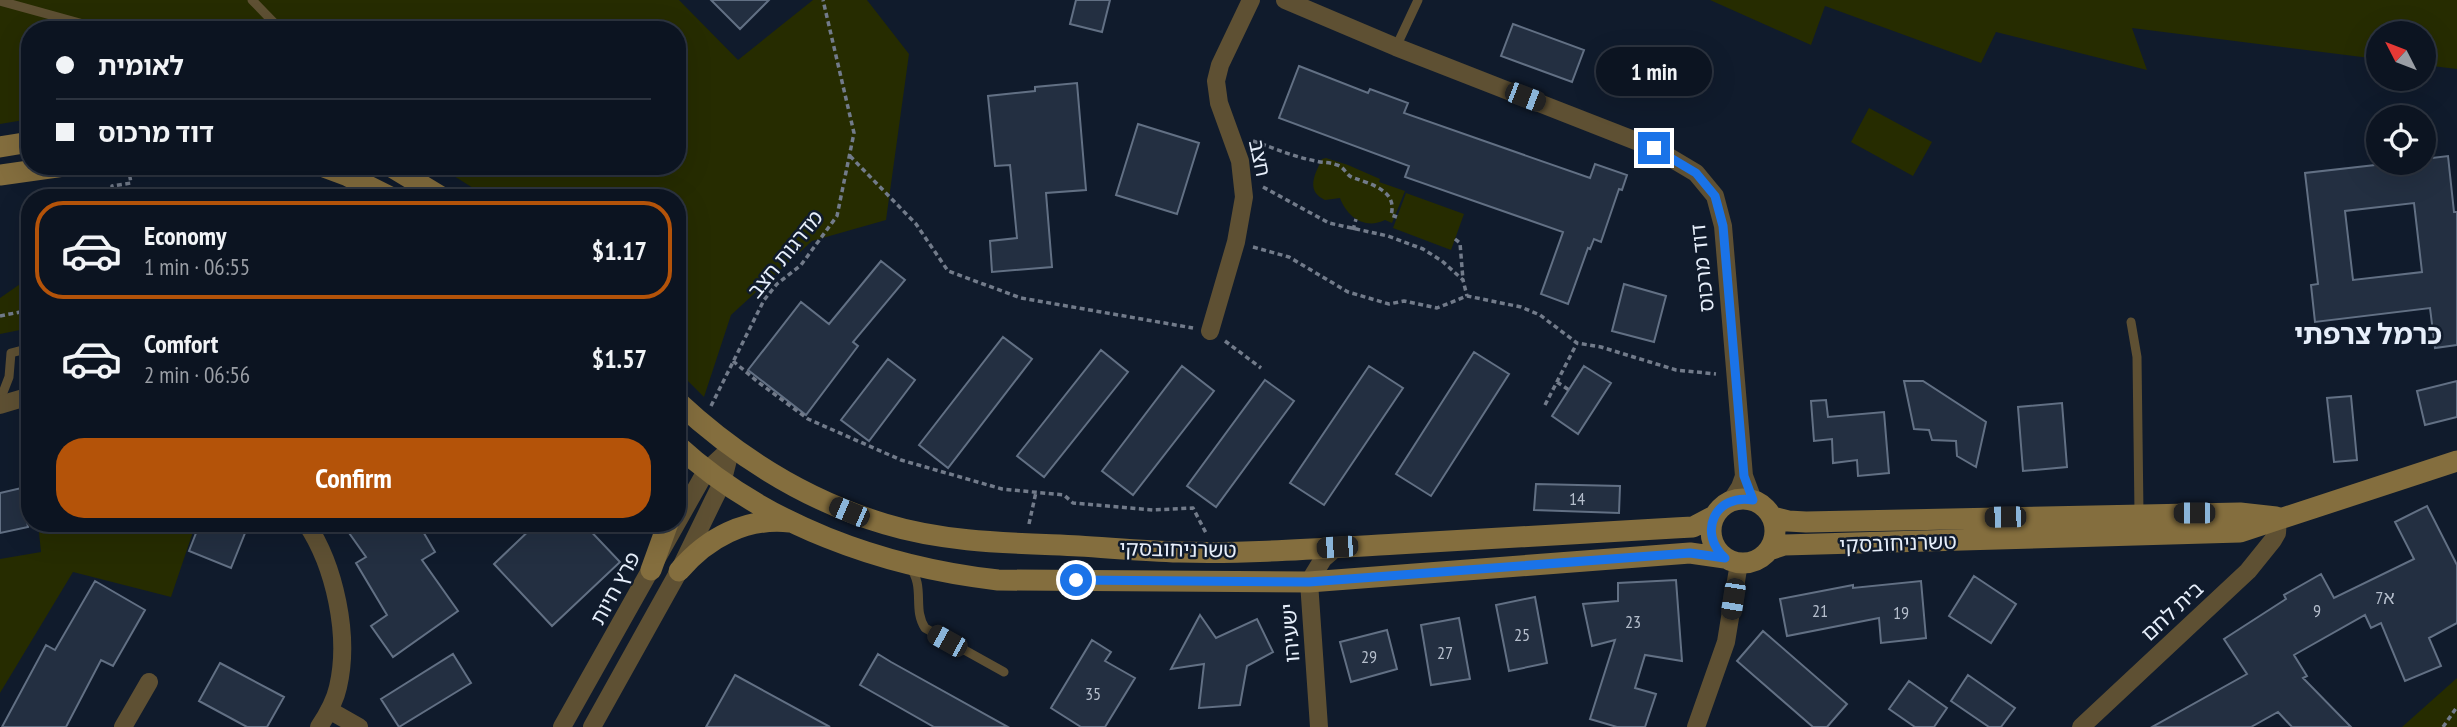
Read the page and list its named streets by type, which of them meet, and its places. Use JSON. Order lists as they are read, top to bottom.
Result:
{
  "streets": {
    "street": [
      "חצב",
      "דוד מרכוס",
      "טשרניחובסקי",
      "פרץ חיות",
      "בית לחם",
      "ישעיהו"
    ],
    "path": ["מדרגות חצב"]
  },
  "crossings": [
    ["דוד מרכוס", "טשרניחובסקי"],
    ["טשרניחובסקי", "פרץ חיות"],
    ["טשרניחובסקי", "בית לחם"],
    ["טשרניחובסקי", "ישעיהו"]
  ],
  "districts": ["כרמל צרפתי"],
  "house_numbers": [
    "14",
    "7א",
    "21",
    "9",
    "19",
    "23",
    "25",
    "27",
    "29",
    "35"
  ],
  "north": "top left",
  "page": {
    "banner": ["לאומית", "דוד מרכוס"],
    "bubble": "1 min",
    "list": [
      {
        "name": "Economy",
        "note": "1 min · 06:55",
        "value": "$1.17"
      },
      {
        "name": "Comfort",
        "note": "2 min · 06:56",
        "value": "$1.57"
      }
    ],
    "buttons": "Confirm"
  }
}
